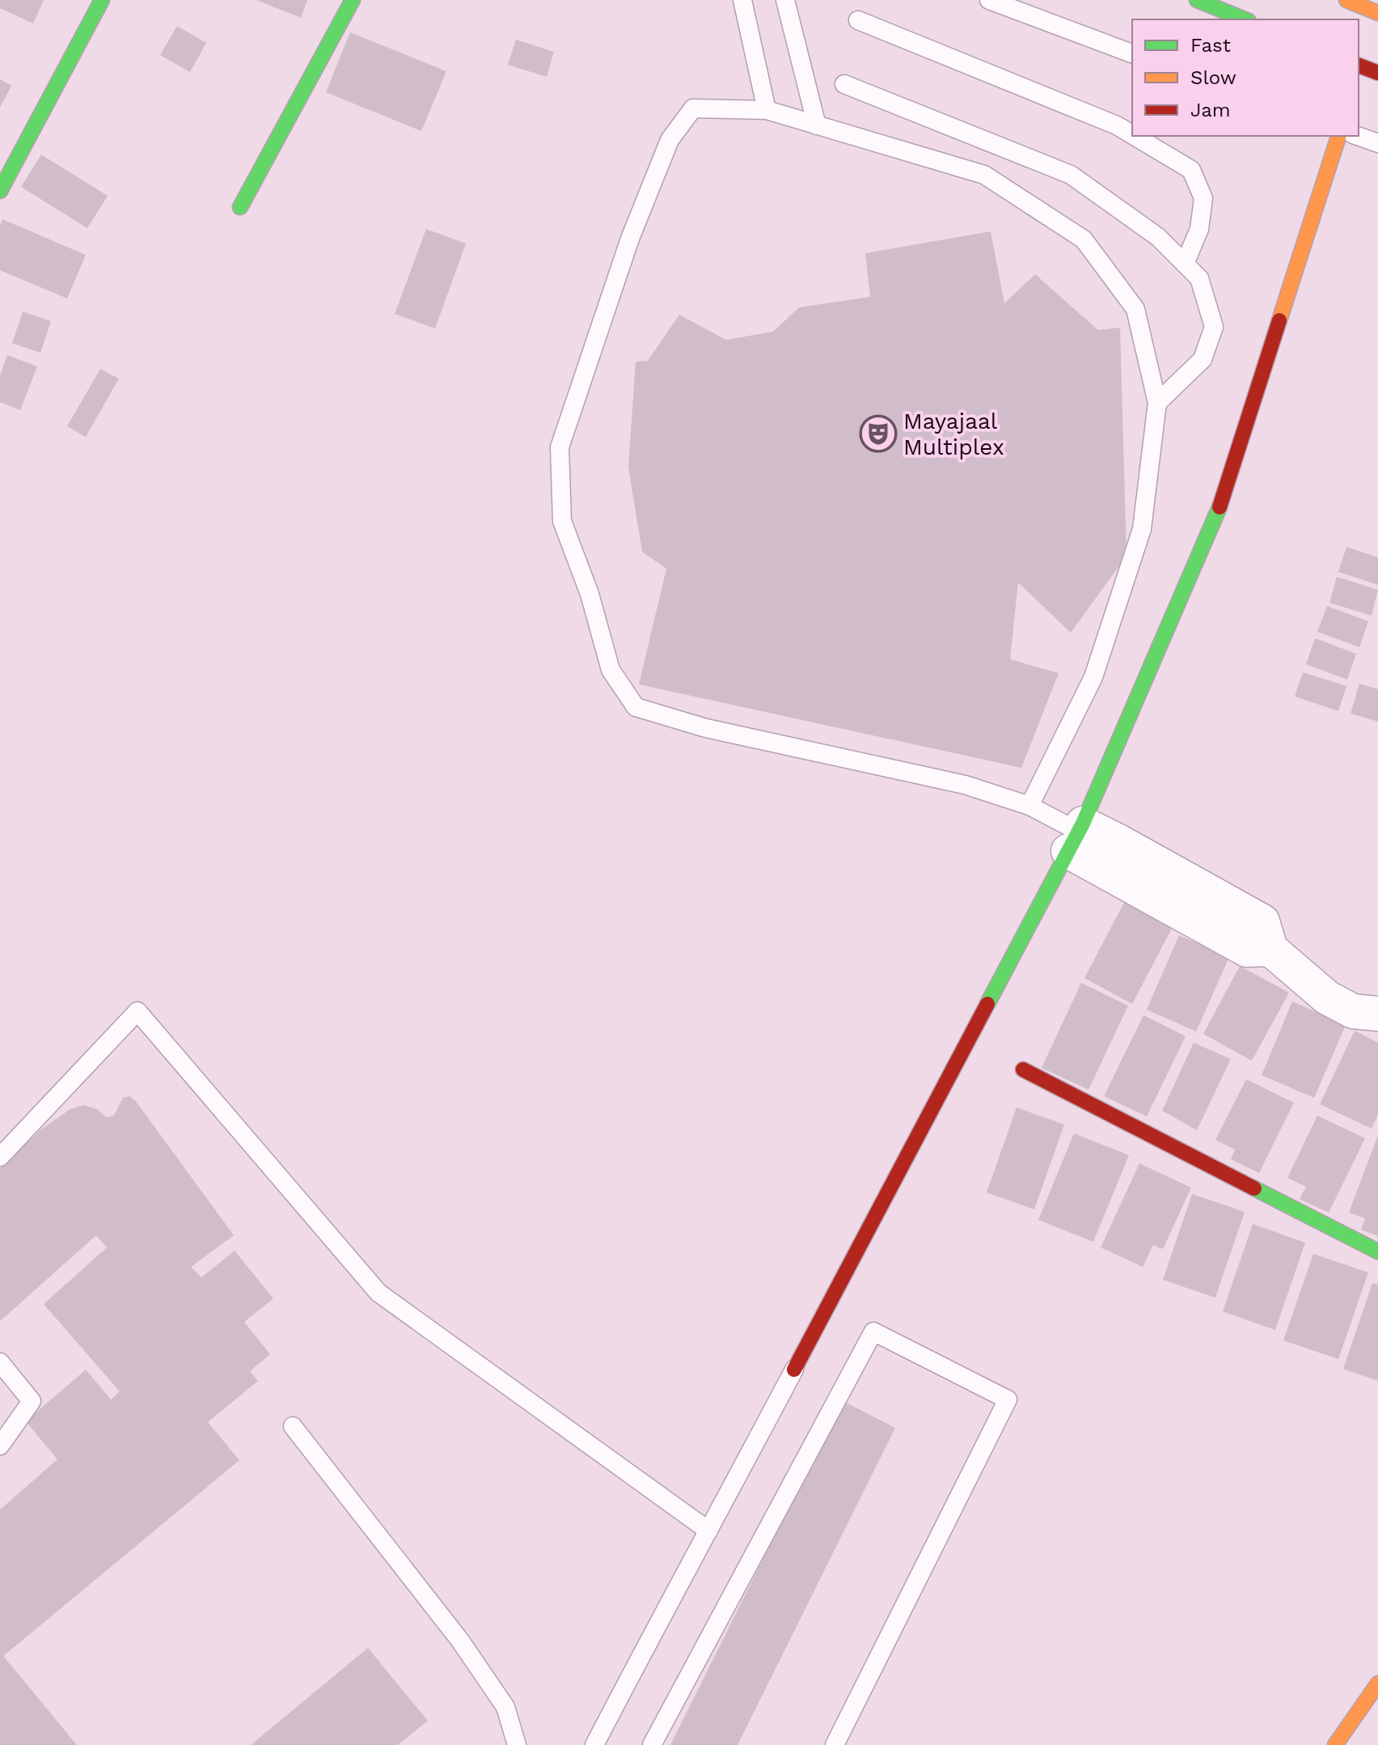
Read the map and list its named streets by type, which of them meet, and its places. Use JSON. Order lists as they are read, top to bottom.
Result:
{
  "places": {
    "theatre": ["Mayajaal Multiplex"]
  },
  "legend": ["Fast", "Slow", "Jam"]
}
